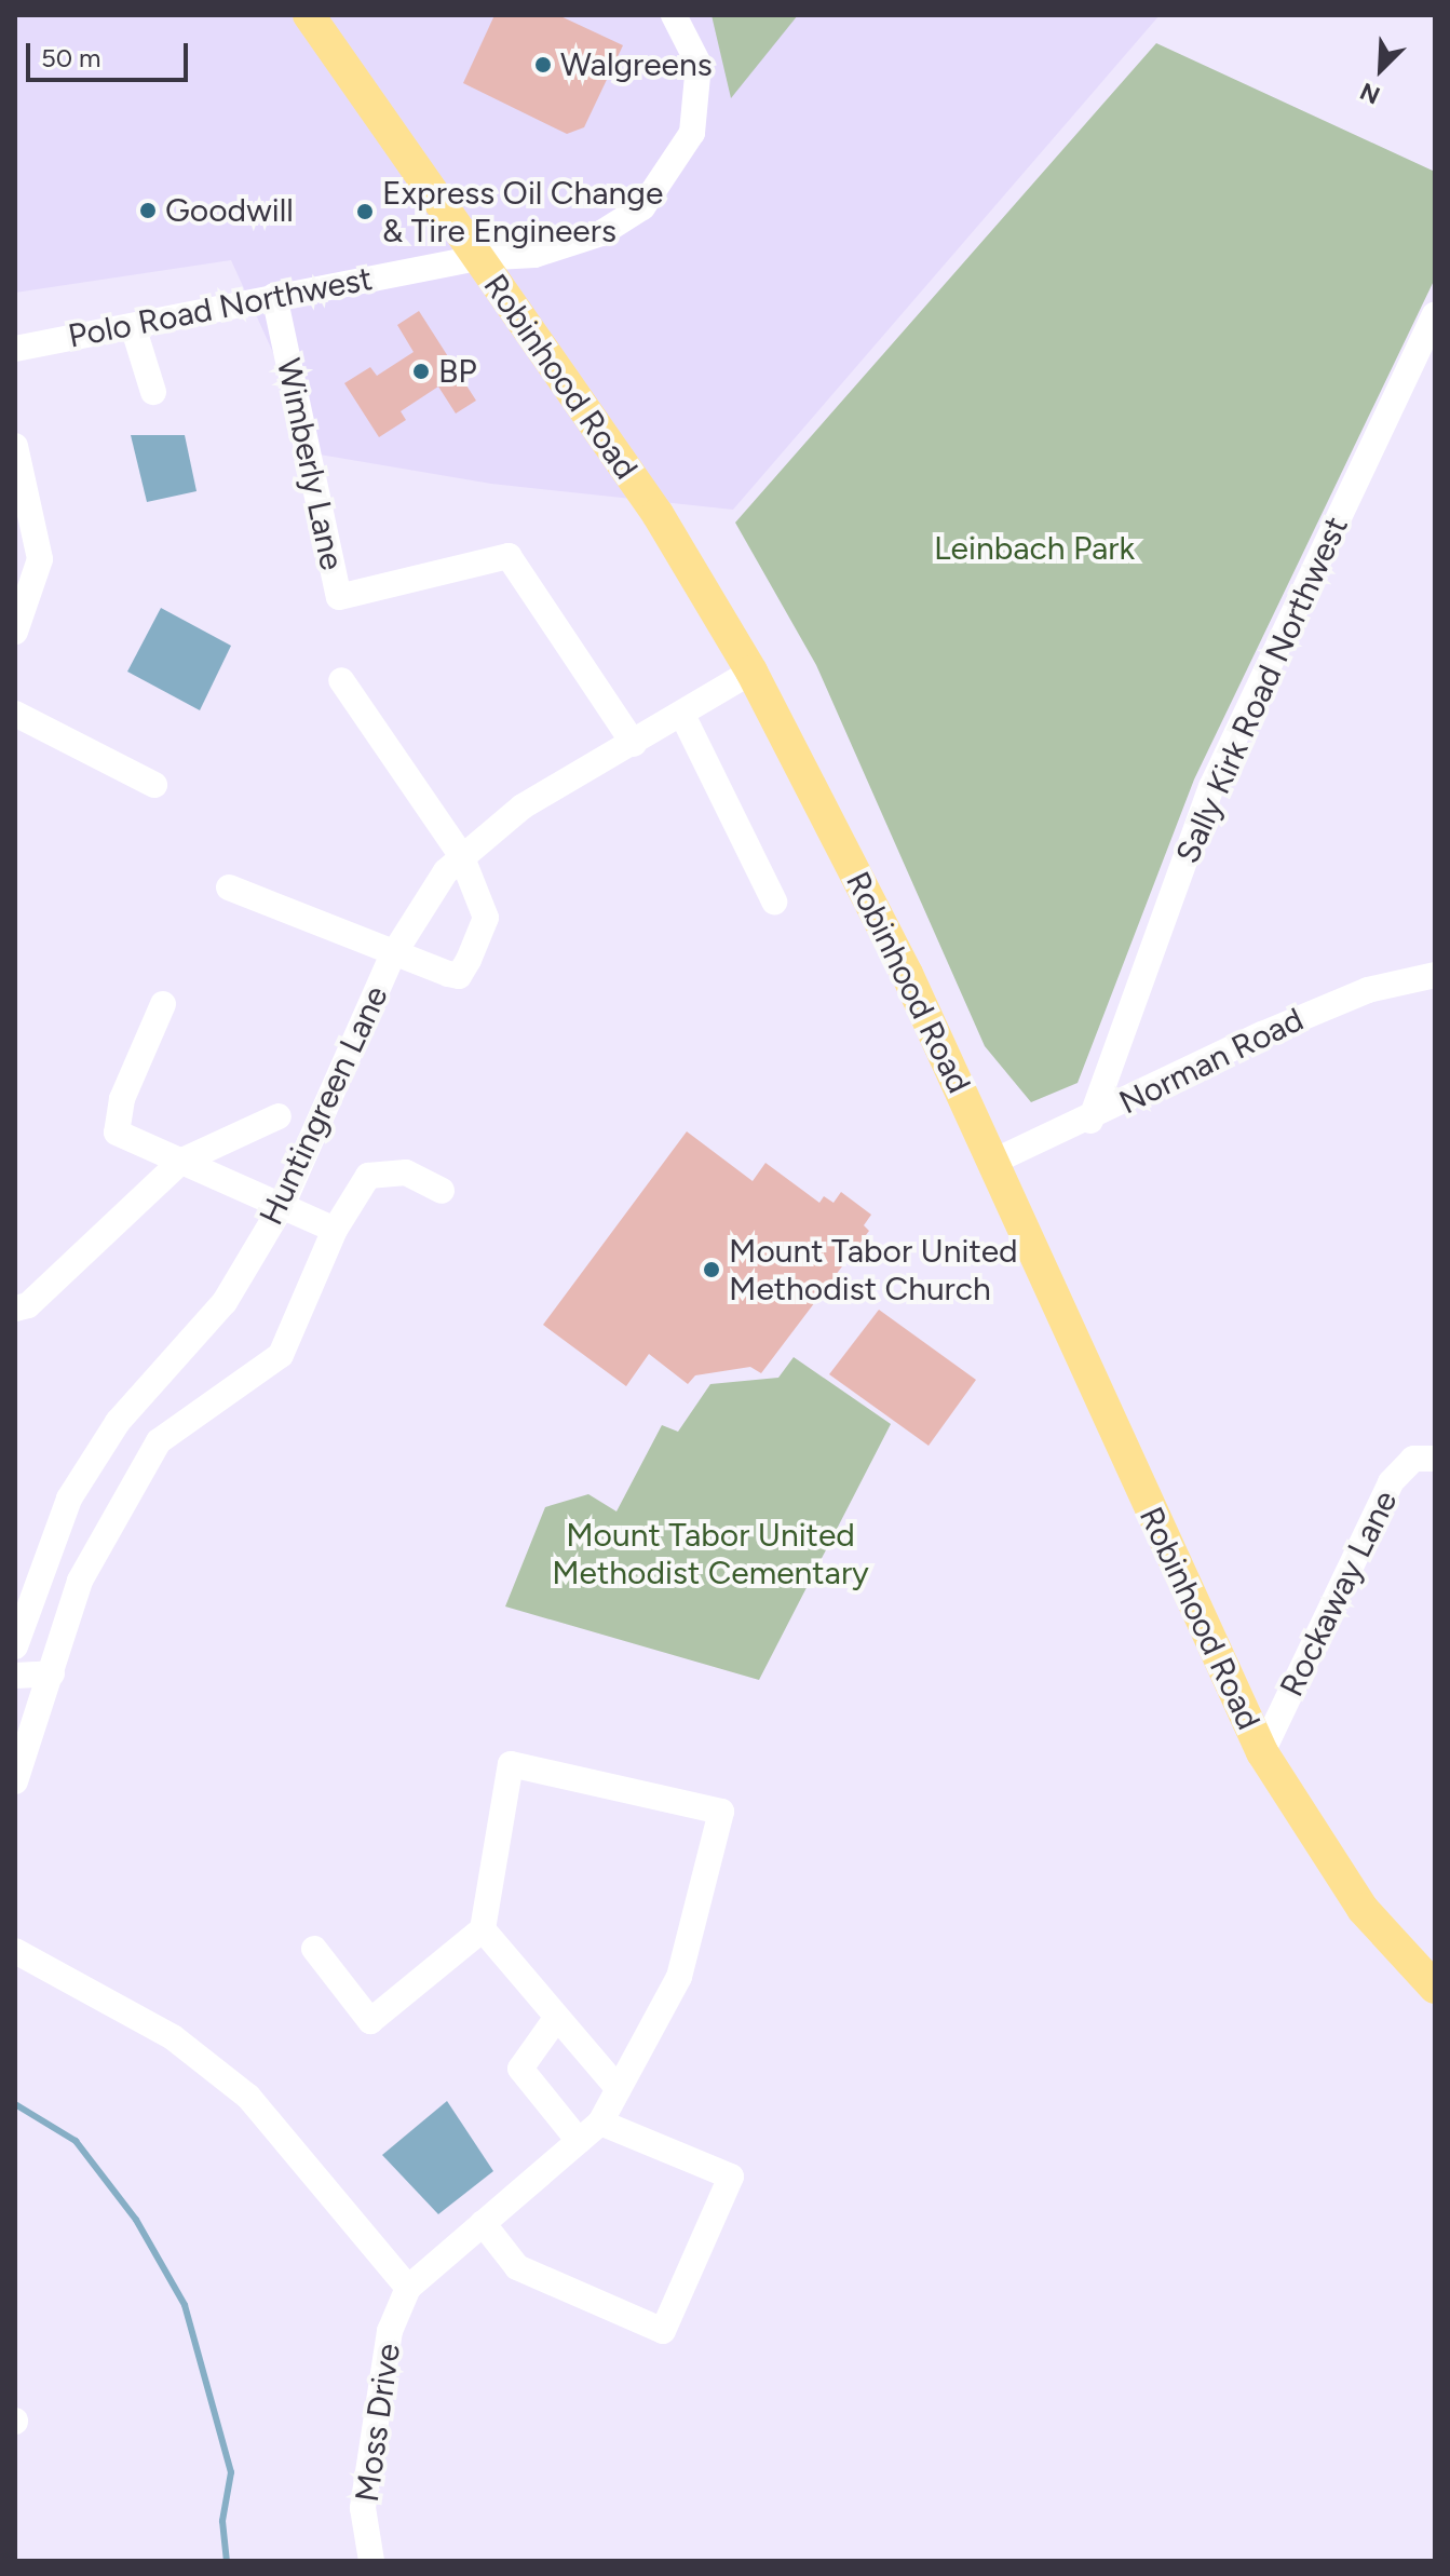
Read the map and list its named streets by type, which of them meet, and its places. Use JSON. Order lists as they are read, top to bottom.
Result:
{
  "streets": {
    "main road": ["Robinhood Road"],
    "street": [
      "Polo Road Northwest",
      "Wimberly Lane",
      "Sally Kirk Road Northwest",
      "Norman Road",
      "Huntingreen Lane",
      "Rockaway Lane",
      "Moss Drive"
    ]
  },
  "crossings": [
    ["Polo Road Northwest", "Robinhood Road"],
    ["Polo Road Northwest", "Wimberly Lane"],
    ["Robinhood Road", "Norman Road"],
    ["Robinhood Road", "Huntingreen Lane"],
    ["Robinhood Road", "Rockaway Lane"],
    ["Wimberly Lane", "Huntingreen Lane"],
    ["Sally Kirk Road Northwest", "Norman Road"]
  ],
  "parks": ["Leinbach Park", "Mount Tabor United Methodist Cementary"],
  "places": [
    "Walgreens",
    "Goodwill",
    "Express Oil Change & Tire Engineers",
    "BP",
    "Mount Tabor United Methodist Church"
  ],
  "scale_bar": "50 m",
  "north": "bottom left"
}
